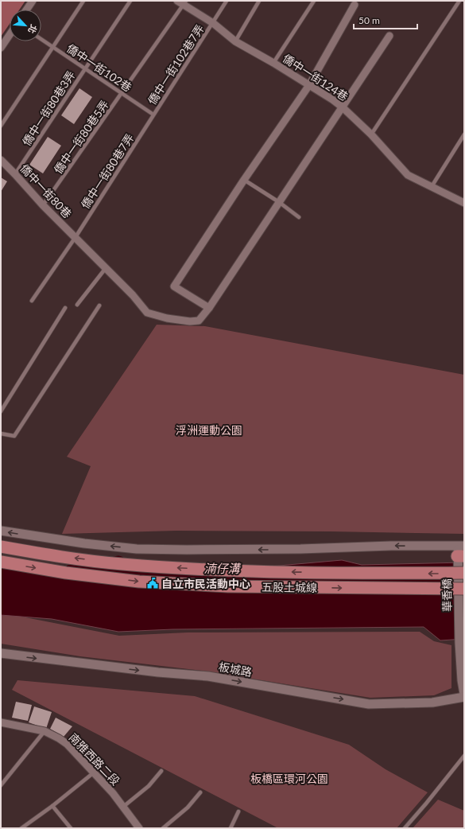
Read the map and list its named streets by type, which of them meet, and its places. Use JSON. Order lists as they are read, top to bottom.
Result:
{
  "streets": {
    "highway": ["五股土城線"],
    "street": [
      "僑中一街124巷",
      "僑中一街80巷",
      "華香橋",
      "板城路",
      "南雅西路二段"
    ],
    "lane": [
      "僑中一街102巷7弄",
      "僑中一街102巷",
      "僑中一街80巷3弄",
      "僑中一街80巷5弄",
      "僑中一街80巷7弄"
    ]
  },
  "crossings": [
    ["僑中一街102巷7弄", "僑中一街102巷"],
    ["僑中一街102巷7弄", "僑中一街124巷"],
    ["僑中一街102巷7弄", "僑中一街80巷7弄"],
    ["僑中一街102巷", "僑中一街80巷3弄"],
    ["僑中一街102巷", "僑中一街80巷5弄"],
    ["僑中一街102巷", "僑中一街80巷7弄"],
    ["僑中一街124巷", "僑中一街80巷5弄"],
    ["僑中一街124巷", "僑中一街80巷"],
    ["僑中一街80巷3弄", "僑中一街80巷"],
    ["僑中一街80巷5弄", "僑中一街80巷"],
    ["僑中一街80巷7弄", "僑中一街80巷"]
  ],
  "one_way": ["板城路"],
  "water": ["湳仔溝"],
  "parks": ["浮洲運動公園", "板橋區環河公園"],
  "places": {
    "public building": ["自立市民活動中心"]
  },
  "scale_bar": "50 m",
  "north": "bottom right"
}
